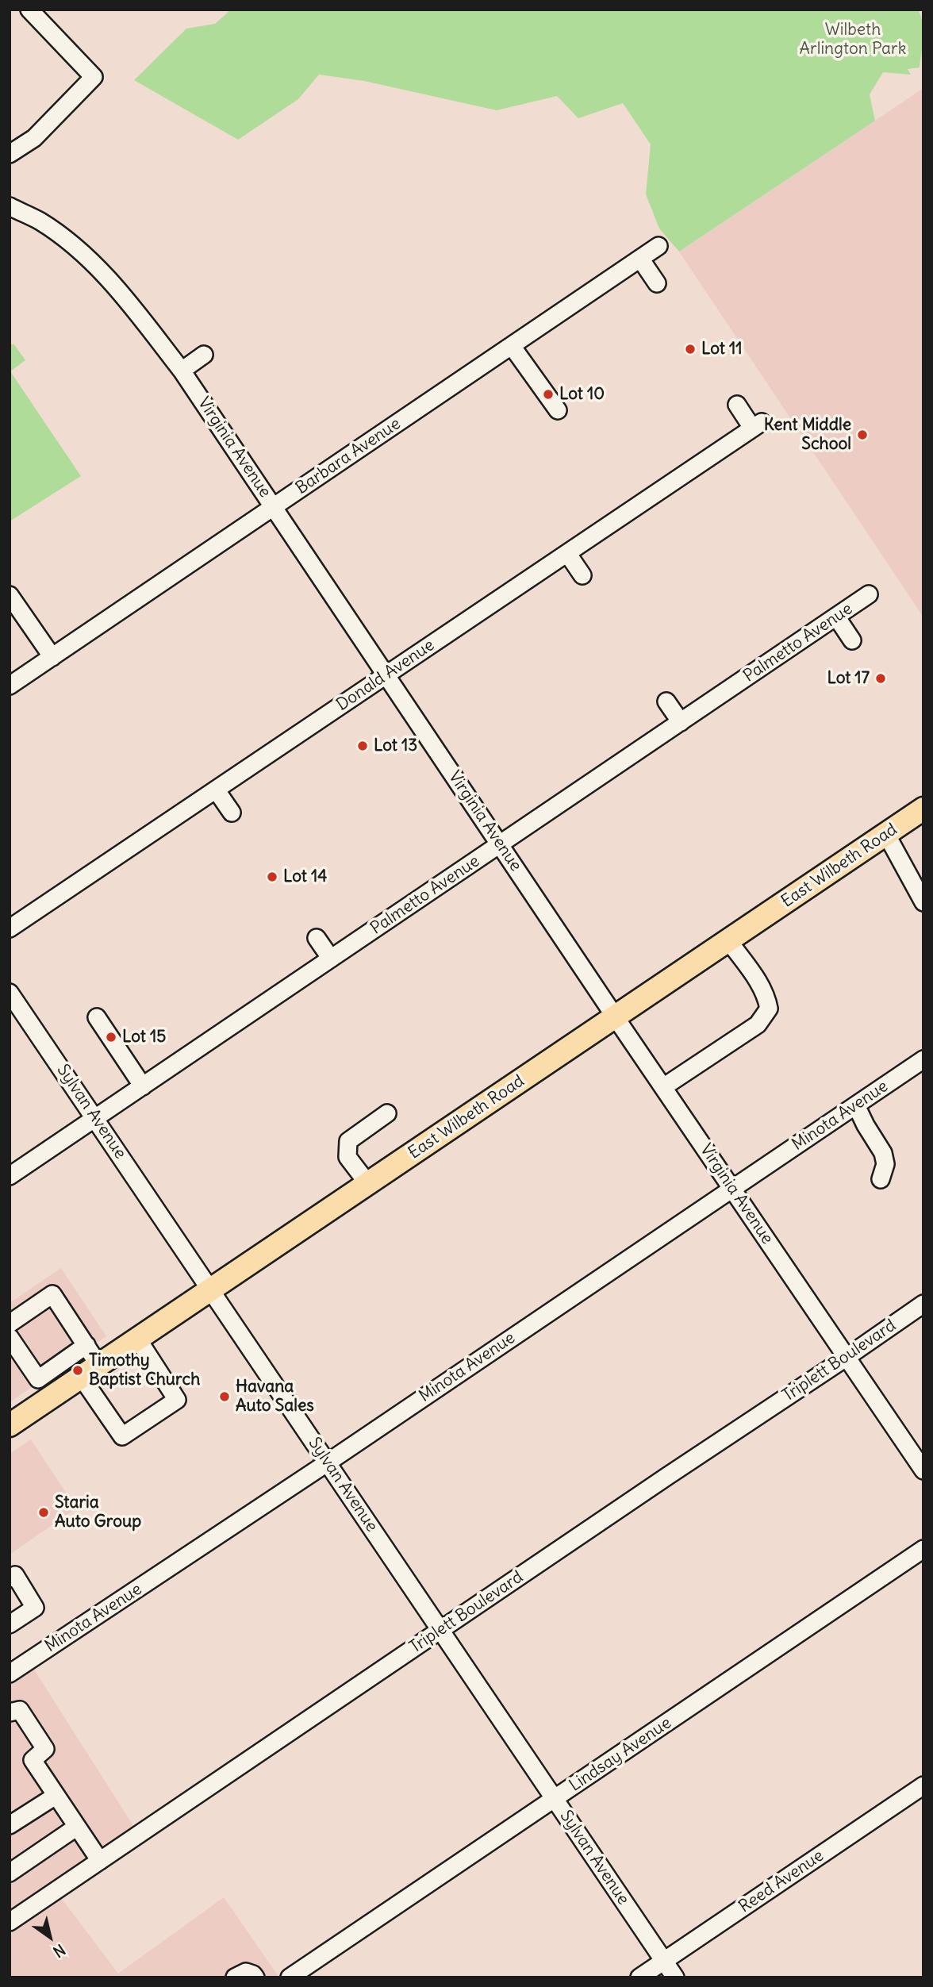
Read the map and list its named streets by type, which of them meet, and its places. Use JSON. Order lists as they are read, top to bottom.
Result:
{
  "streets": {
    "main road": ["East Wilbeth Road"],
    "street": [
      "Virginia Avenue",
      "Barbara Avenue",
      "Palmetto Avenue",
      "Donald Avenue",
      "Sylvan Avenue",
      "Minota Avenue",
      "Triplett Boulevard",
      "Lindsay Avenue",
      "Reed Avenue"
    ]
  },
  "crossings": [
    ["Virginia Avenue", "Barbara Avenue"],
    ["Virginia Avenue", "Palmetto Avenue"],
    ["Virginia Avenue", "Donald Avenue"],
    ["Virginia Avenue", "East Wilbeth Road"],
    ["Virginia Avenue", "Minota Avenue"],
    ["Virginia Avenue", "Triplett Boulevard"],
    ["Palmetto Avenue", "Sylvan Avenue"],
    ["East Wilbeth Road", "Sylvan Avenue"],
    ["Sylvan Avenue", "Minota Avenue"],
    ["Sylvan Avenue", "Triplett Boulevard"],
    ["Sylvan Avenue", "Lindsay Avenue"],
    ["Sylvan Avenue", "Reed Avenue"]
  ],
  "parks": ["Wilbeth Arlington Park"],
  "places": [
    "Lot 11",
    "Lot 10",
    "Kent Middle School",
    "Lot 17",
    "Lot 13",
    "Lot 14",
    "Lot 15",
    "Timothy Baptist Church",
    "Havana Auto Sales",
    "Staria Auto Group"
  ],
  "north": "bottom right"
}
